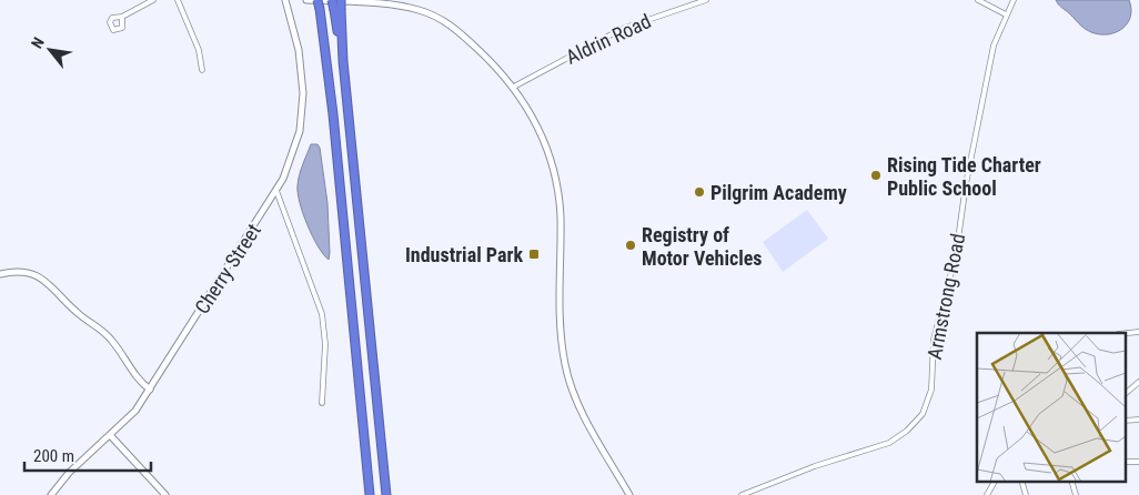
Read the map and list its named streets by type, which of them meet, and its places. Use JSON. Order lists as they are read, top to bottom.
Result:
{
  "streets": {
    "street": ["Aldrin Road", "Cherry Street", "Armstrong Road"]
  },
  "places": {
    "other": ["Rising Tide Charter Public School", "Pilgrim Academy", "Registry of Motor Vehicles"],
    "transit": ["Industrial Park"]
  },
  "scale_bar": "200 m",
  "north": "top left"
}
